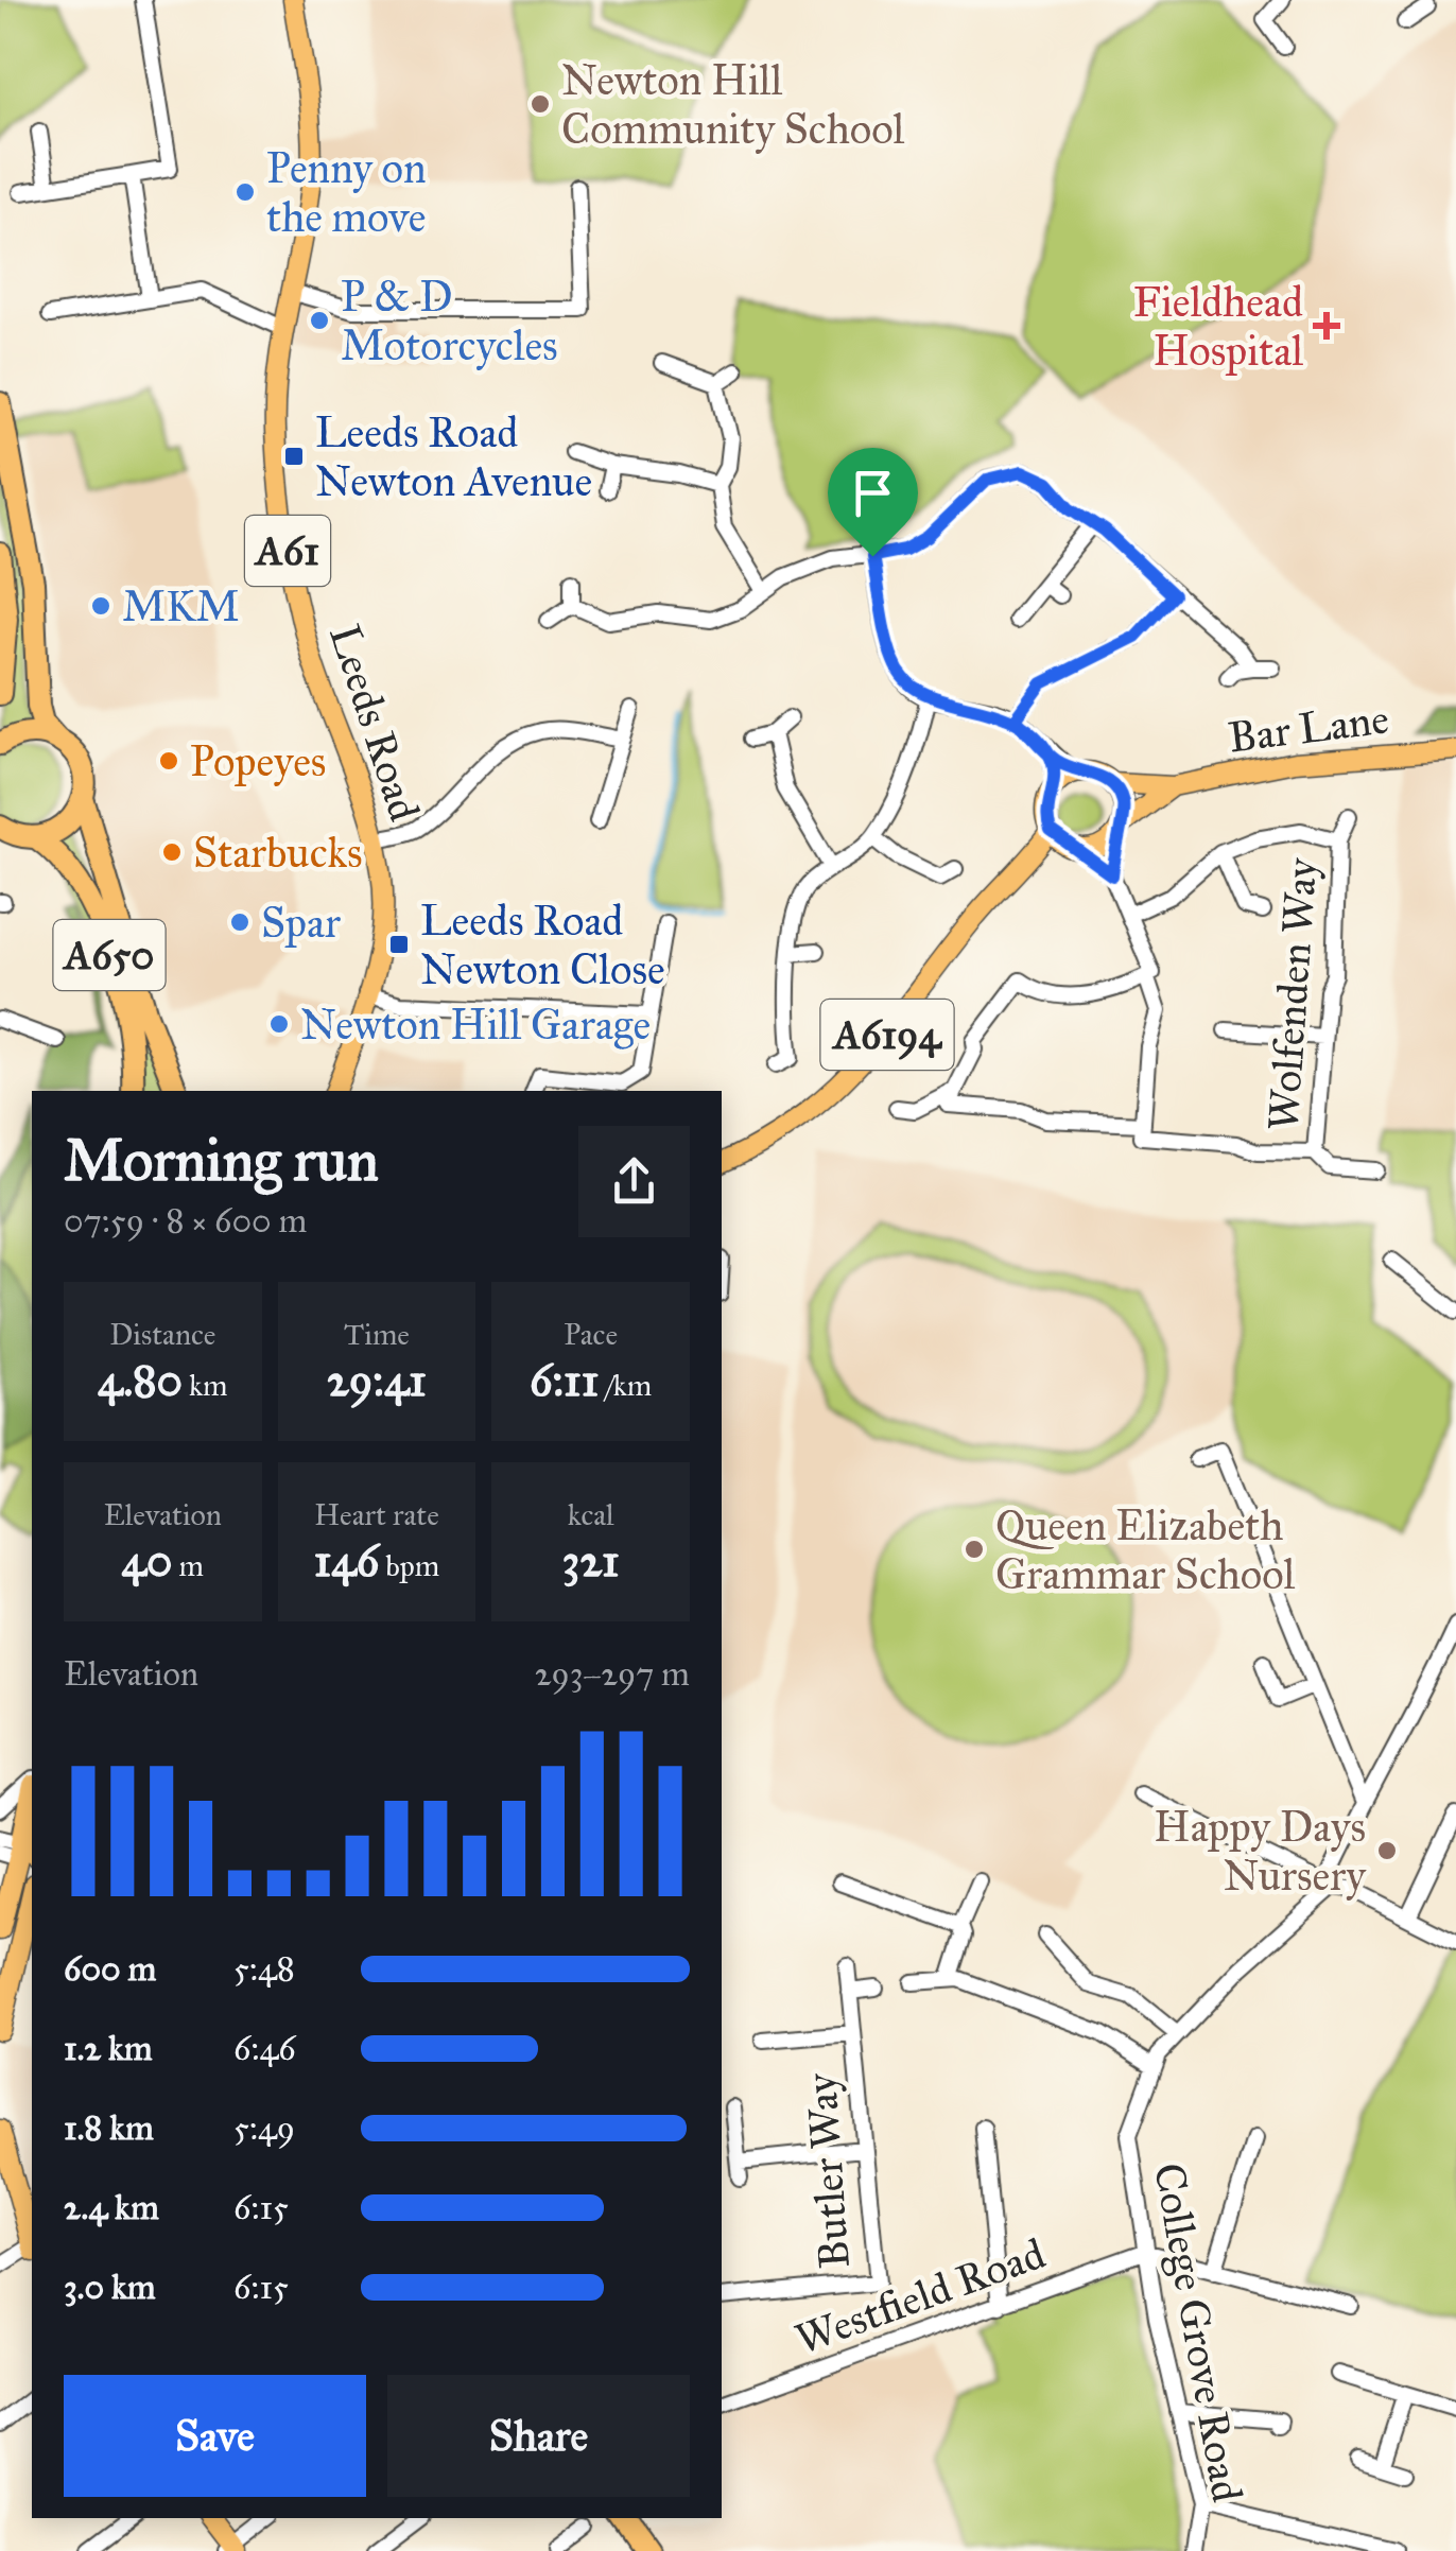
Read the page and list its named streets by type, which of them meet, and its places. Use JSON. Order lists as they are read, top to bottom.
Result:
{
  "streets": {
    "highway": ["A650"],
    "main road": [
      "A61",
      "Leeds Road",
      "Bar Lane",
      "A6194"
    ],
    "street": [
      "Wolfenden Way",
      "Butler Way",
      "Westfield Road",
      "College Grove Road"
    ]
  },
  "crossings": [
    ["Bar Lane", "A6194"],
    ["Westfield Road", "College Grove Road"]
  ],
  "places": {
    "other": [
      "Newton Hill Community School",
      "Penny on the move",
      "P & D Motorcycles",
      "MKM",
      "Popeyes",
      "Starbucks",
      "Spar",
      "Newton Hill Garage",
      "Queen Elizabeth Grammar School",
      "Happy Days Nursery"
    ],
    "health": ["Fieldhead Hospital"],
    "transit": ["Leeds Road Newton Avenue", "Leeds Road Newton Close"]
  },
  "page": {
    "heading": ["Morning run", "07:59 · 8 × 600 m"],
    "stats": [
      ["Distance", "4.80 km"],
      ["Time", "29:41"],
      ["Pace", "6:11 /km"],
      ["Elevation", "40 m"],
      ["Heart rate", "146 bpm"],
      ["kcal", "321"]
    ],
    "chart": ["Elevation", "293–297 m"],
    "list": [
      {
        "name": "600 m",
        "note": "5:48"
      },
      {
        "name": "1.2 km",
        "note": "6:46"
      },
      {
        "name": "1.8 km",
        "note": "5:49"
      },
      {
        "name": "2.4 km",
        "note": "6:15"
      },
      {
        "name": "3.0 km",
        "note": "6:15"
      }
    ],
    "buttons": ["Save", "Share"]
  }
}
